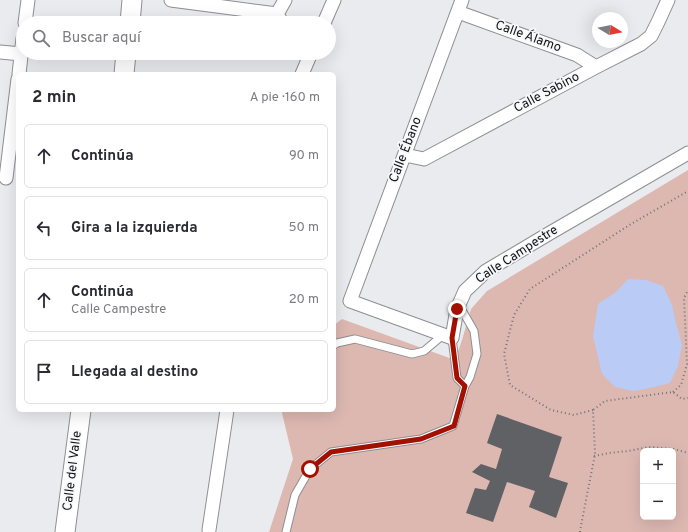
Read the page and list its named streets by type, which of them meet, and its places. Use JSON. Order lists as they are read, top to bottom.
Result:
{
  "streets": {
    "street": [
      "Calle Álamo",
      "Calle Sabino",
      "Calle Ébano",
      "Calle Campestre",
      "Calle del Valle"
    ]
  },
  "crossings": [
    ["Calle Álamo", "Calle Sabino"],
    ["Calle Álamo", "Calle Ébano"],
    ["Calle Sabino", "Calle Ébano"],
    ["Calle Ébano", "Calle Campestre"]
  ],
  "north": "right",
  "page": {
    "search": "Buscar aquí",
    "heading": ["2 min", "A pie · 160 m"],
    "list": [
      ["Continúa", "90 m"],
      ["Gira a la izquierda", "50 m"],
      ["Continúa", "Calle Campestre", "20 m"],
      "Llegada al destino"
    ],
    "map_buttons": ["+", "−"]
  }
}
